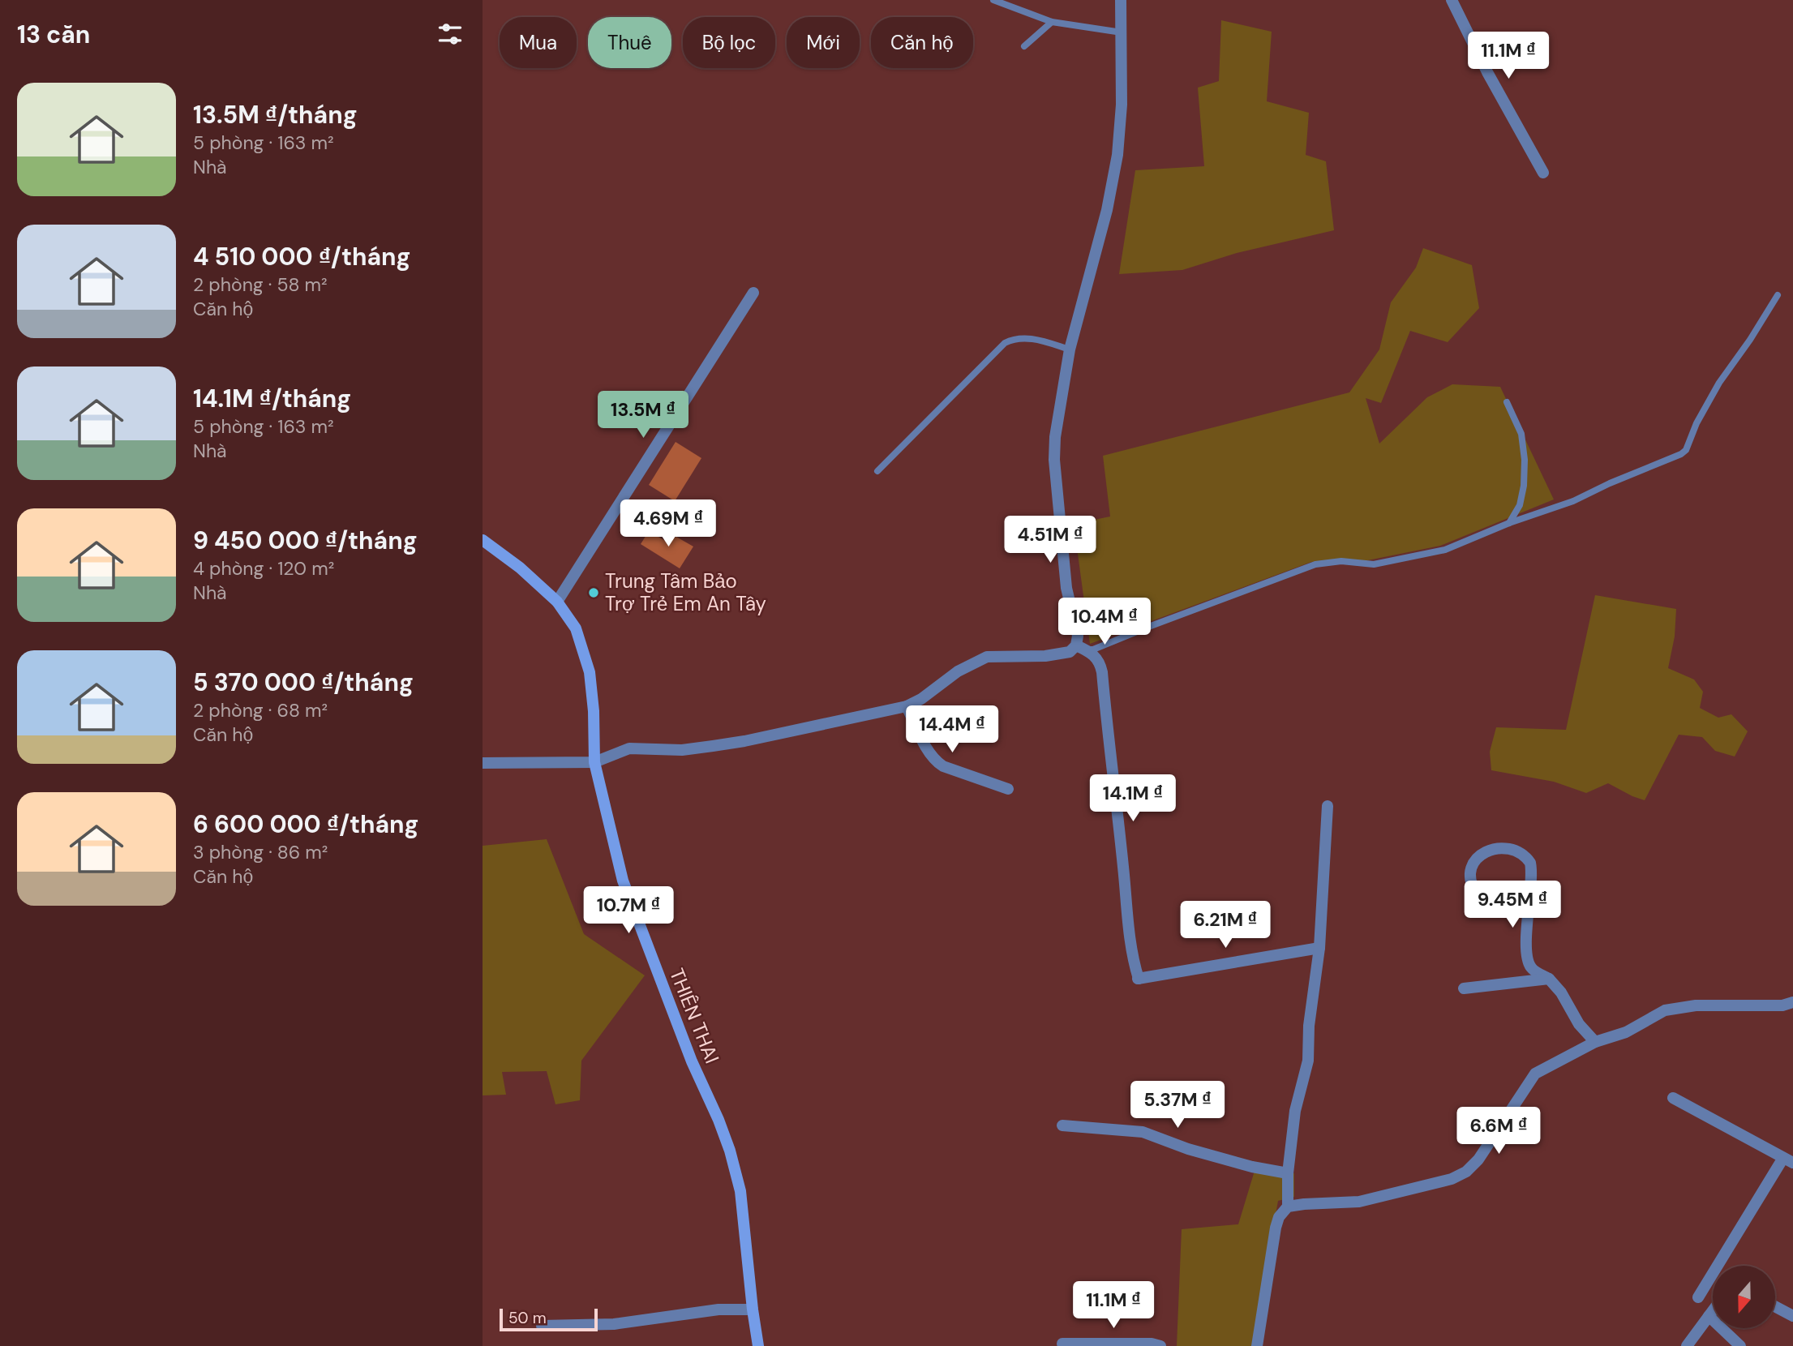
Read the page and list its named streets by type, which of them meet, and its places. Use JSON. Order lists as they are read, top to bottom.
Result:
{
  "streets": {
    "street": ["THIÊN THAI"]
  },
  "places": ["Trung Tâm Bảo Trợ Trẻ Em An Tây"],
  "scale_bar": "50 m",
  "north": "bottom",
  "page": {
    "heading": "13 căn",
    "chip": [
      "Mua",
      "Thuê",
      "Bộ lọc",
      "Mới",
      "Căn hộ"
    ],
    "price": [
      "11.1M ₫",
      "13.5M ₫",
      "4.69M ₫",
      "4.51M ₫",
      "10.4M ₫",
      "14.4M ₫",
      "14.1M ₫",
      "9.45M ₫",
      "10.7M ₫",
      "6.21M ₫",
      "5.37M ₫",
      "6.6M ₫",
      "11.1M ₫"
    ],
    "list": [
      {
        "name": "13.5M ₫/tháng",
        "note": "5 phòng · 163 m² · Nhà"
      },
      {
        "name": "4 510 000 ₫/tháng",
        "note": "2 phòng · 58 m² · Căn hộ"
      },
      {
        "name": "14.1M ₫/tháng",
        "note": "5 phòng · 163 m² · Nhà"
      },
      {
        "name": "9 450 000 ₫/tháng",
        "note": "4 phòng · 120 m² · Nhà"
      },
      {
        "name": "5 370 000 ₫/tháng",
        "note": "2 phòng · 68 m² · Căn hộ"
      },
      {
        "name": "6 600 000 ₫/tháng",
        "note": "3 phòng · 86 m² · Căn hộ"
      }
    ],
    "scale": "50 m"
  }
}
